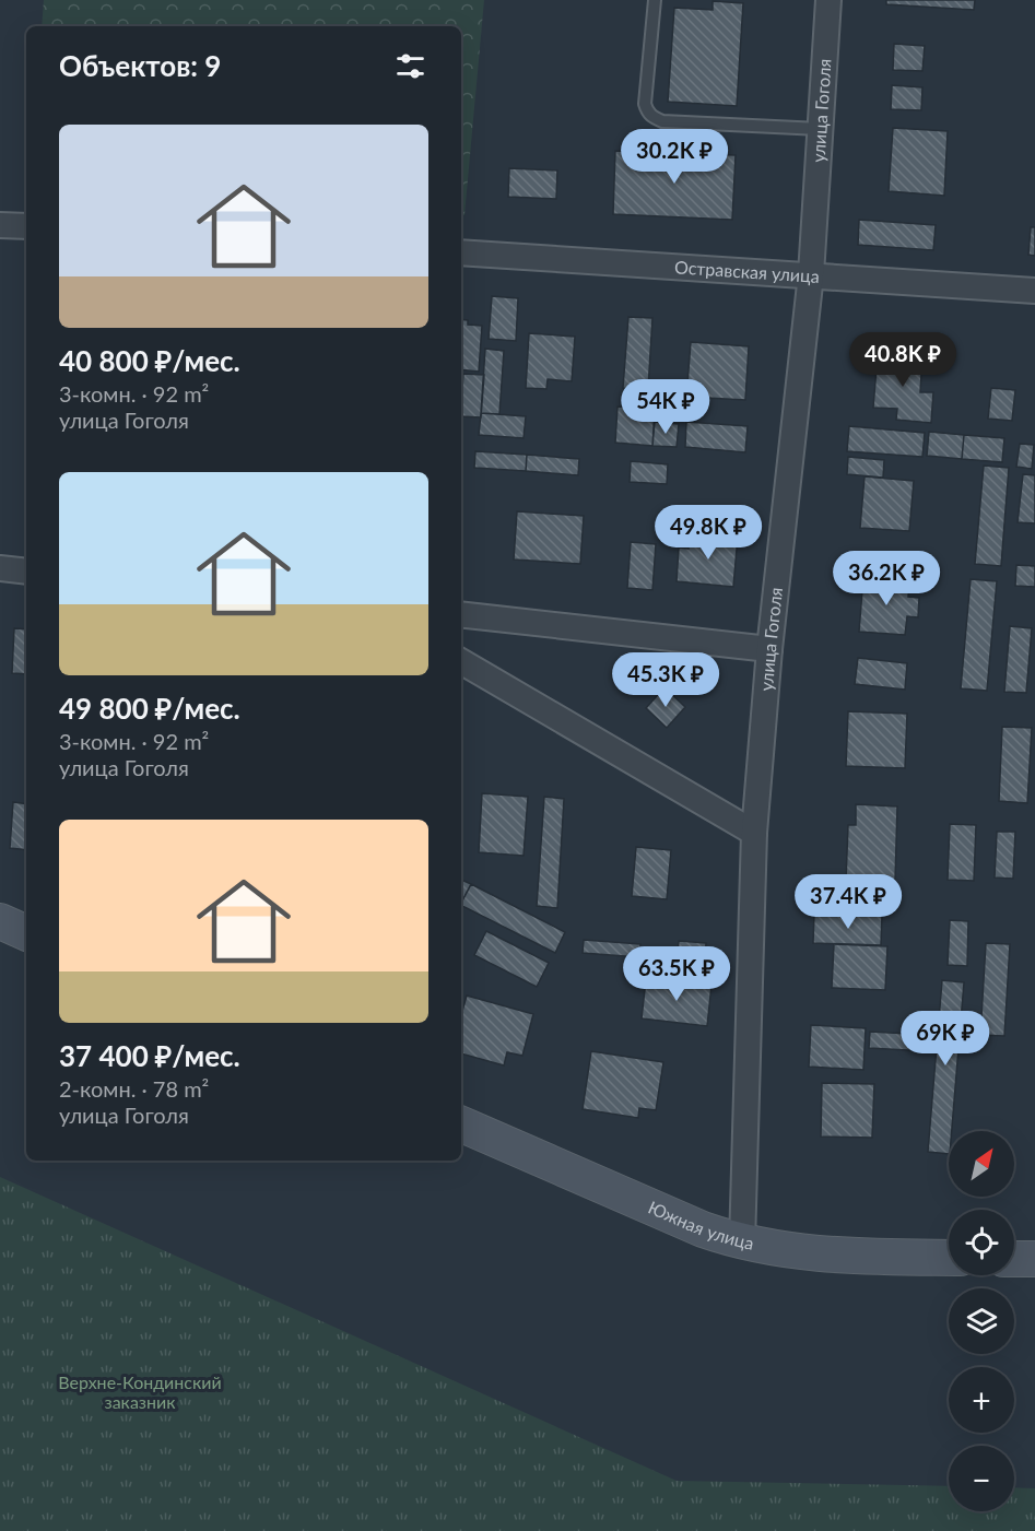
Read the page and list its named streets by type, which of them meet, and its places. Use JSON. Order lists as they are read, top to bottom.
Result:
{
  "streets": {
    "street": ["улица Гоголя", "Остравская улица", "Южная улица"]
  },
  "crossings": [
    ["улица Гоголя", "Остравская улица"],
    ["улица Гоголя", "Южная улица"]
  ],
  "parks": ["Верхне-Кондинский заказник"],
  "north": "top right",
  "page": {
    "heading": "Объектов: 9",
    "list": [
      {
        "name": "40 800 ₽/мес.",
        "note": "3-комн. · 92 m² · улица Гоголя"
      },
      {
        "name": "49 800 ₽/мес.",
        "note": "3-комн. · 92 m² · улица Гоголя"
      },
      {
        "name": "37 400 ₽/мес.",
        "note": "2-комн. · 78 m² · улица Гоголя"
      }
    ],
    "price": [
      "30.2K ₽",
      "40.8K ₽",
      "54K ₽",
      "49.8K ₽",
      "36.2K ₽",
      "45.3K ₽",
      "37.4K ₽",
      "63.5K ₽",
      "69K ₽"
    ],
    "map_buttons": ["+", "−"]
  }
}
